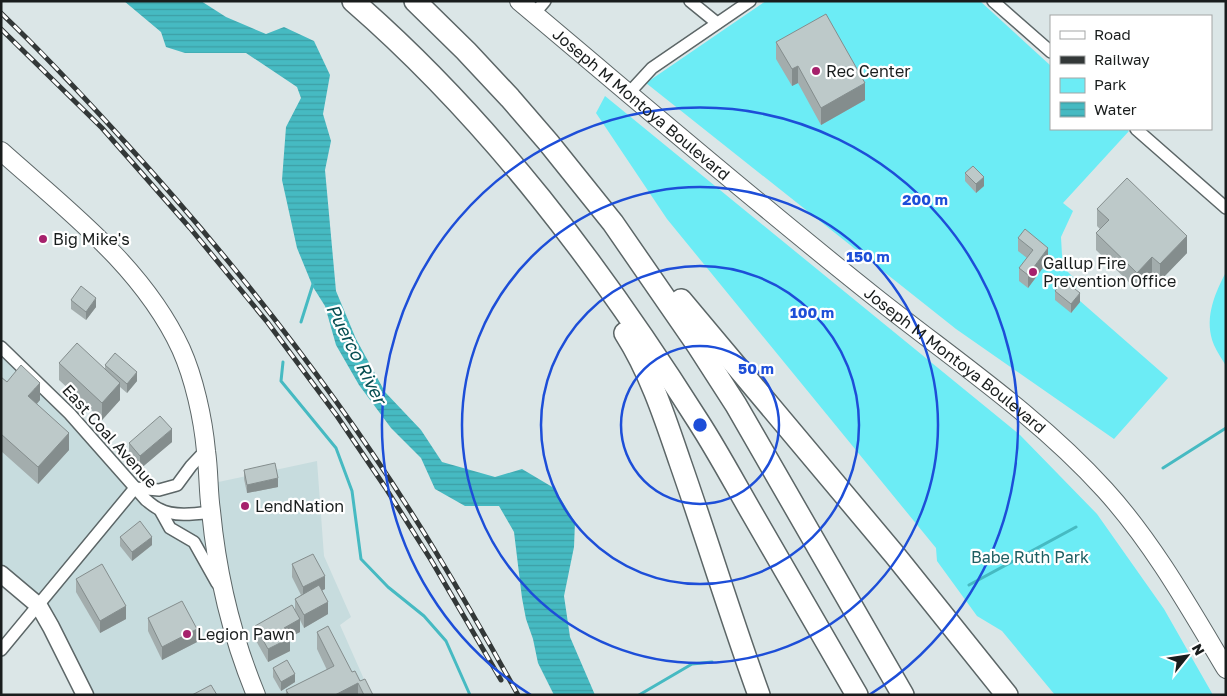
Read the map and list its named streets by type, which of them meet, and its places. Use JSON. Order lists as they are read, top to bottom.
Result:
{
  "streets": {
    "main road": ["Joseph M Montoya Boulevard"],
    "street": ["East Coal Avenue"]
  },
  "water": ["Puerco River"],
  "parks": ["Babe Ruth Park"],
  "places": [
    "Rec Center",
    "Big Mike's",
    "Gallup Fire Prevention Office",
    "LendNation",
    "Legion Pawn"
  ],
  "legend": [
    "Road",
    "Railway",
    "Park",
    "Water"
  ],
  "north": "top right",
  "rings": [
    "200 m",
    "150 m",
    "100 m",
    "50 m"
  ]
}
